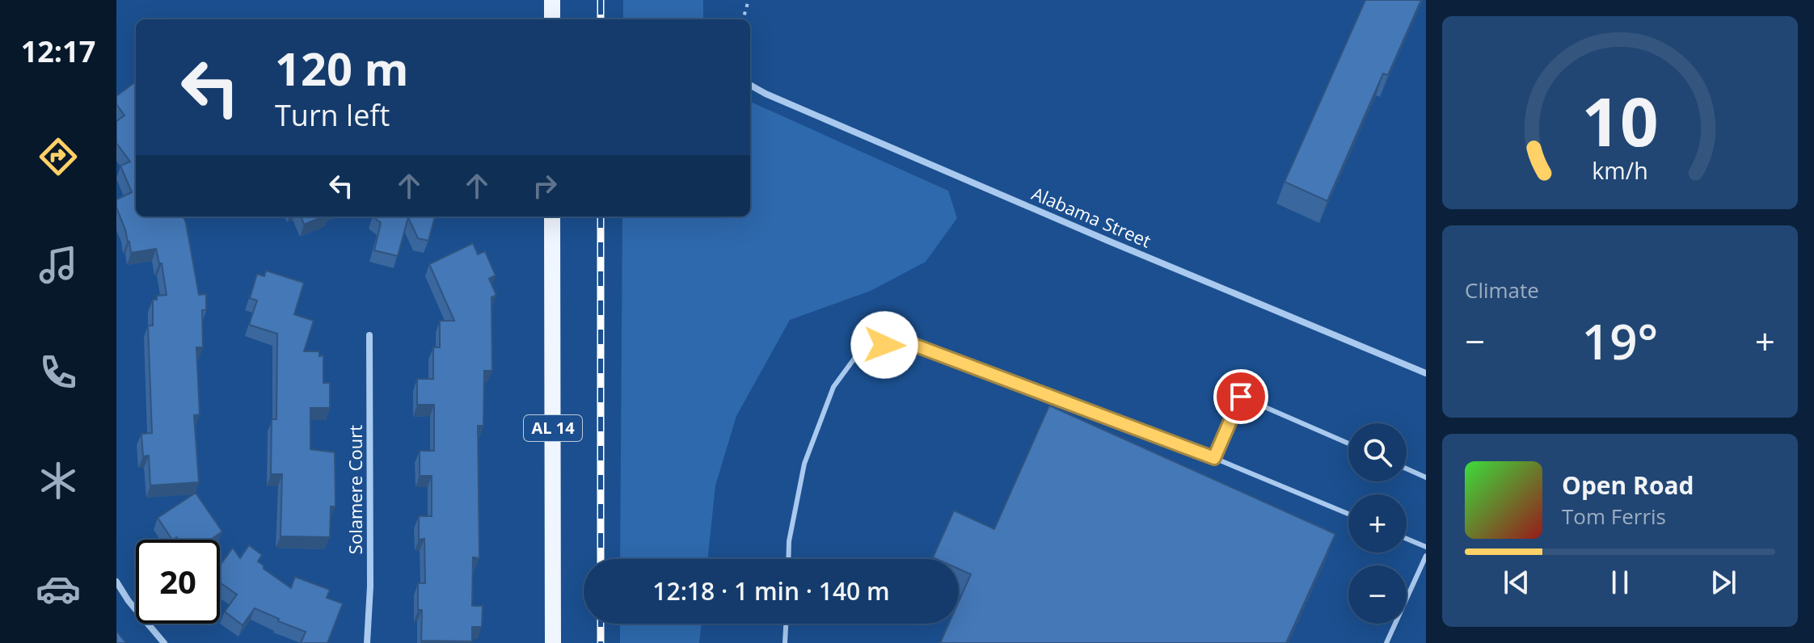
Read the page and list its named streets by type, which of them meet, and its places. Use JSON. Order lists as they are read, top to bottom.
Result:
{
  "streets": {
    "main road": ["AL 14"],
    "street": ["Alabama Street", "Solamere Court"]
  },
  "page": {
    "tabs": "12:17",
    "turn": ["120 m", "Turn left"],
    "tile": "Climate",
    "heat": ["−", "19°", "+"],
    "map_buttons": ["+", "−"],
    "song": ["Open Road", "Tom Ferris"],
    "limit": "20",
    "trip": "12:18 · 1 min · 140 m",
    "gauge": ["10", "km/h"]
  }
}
